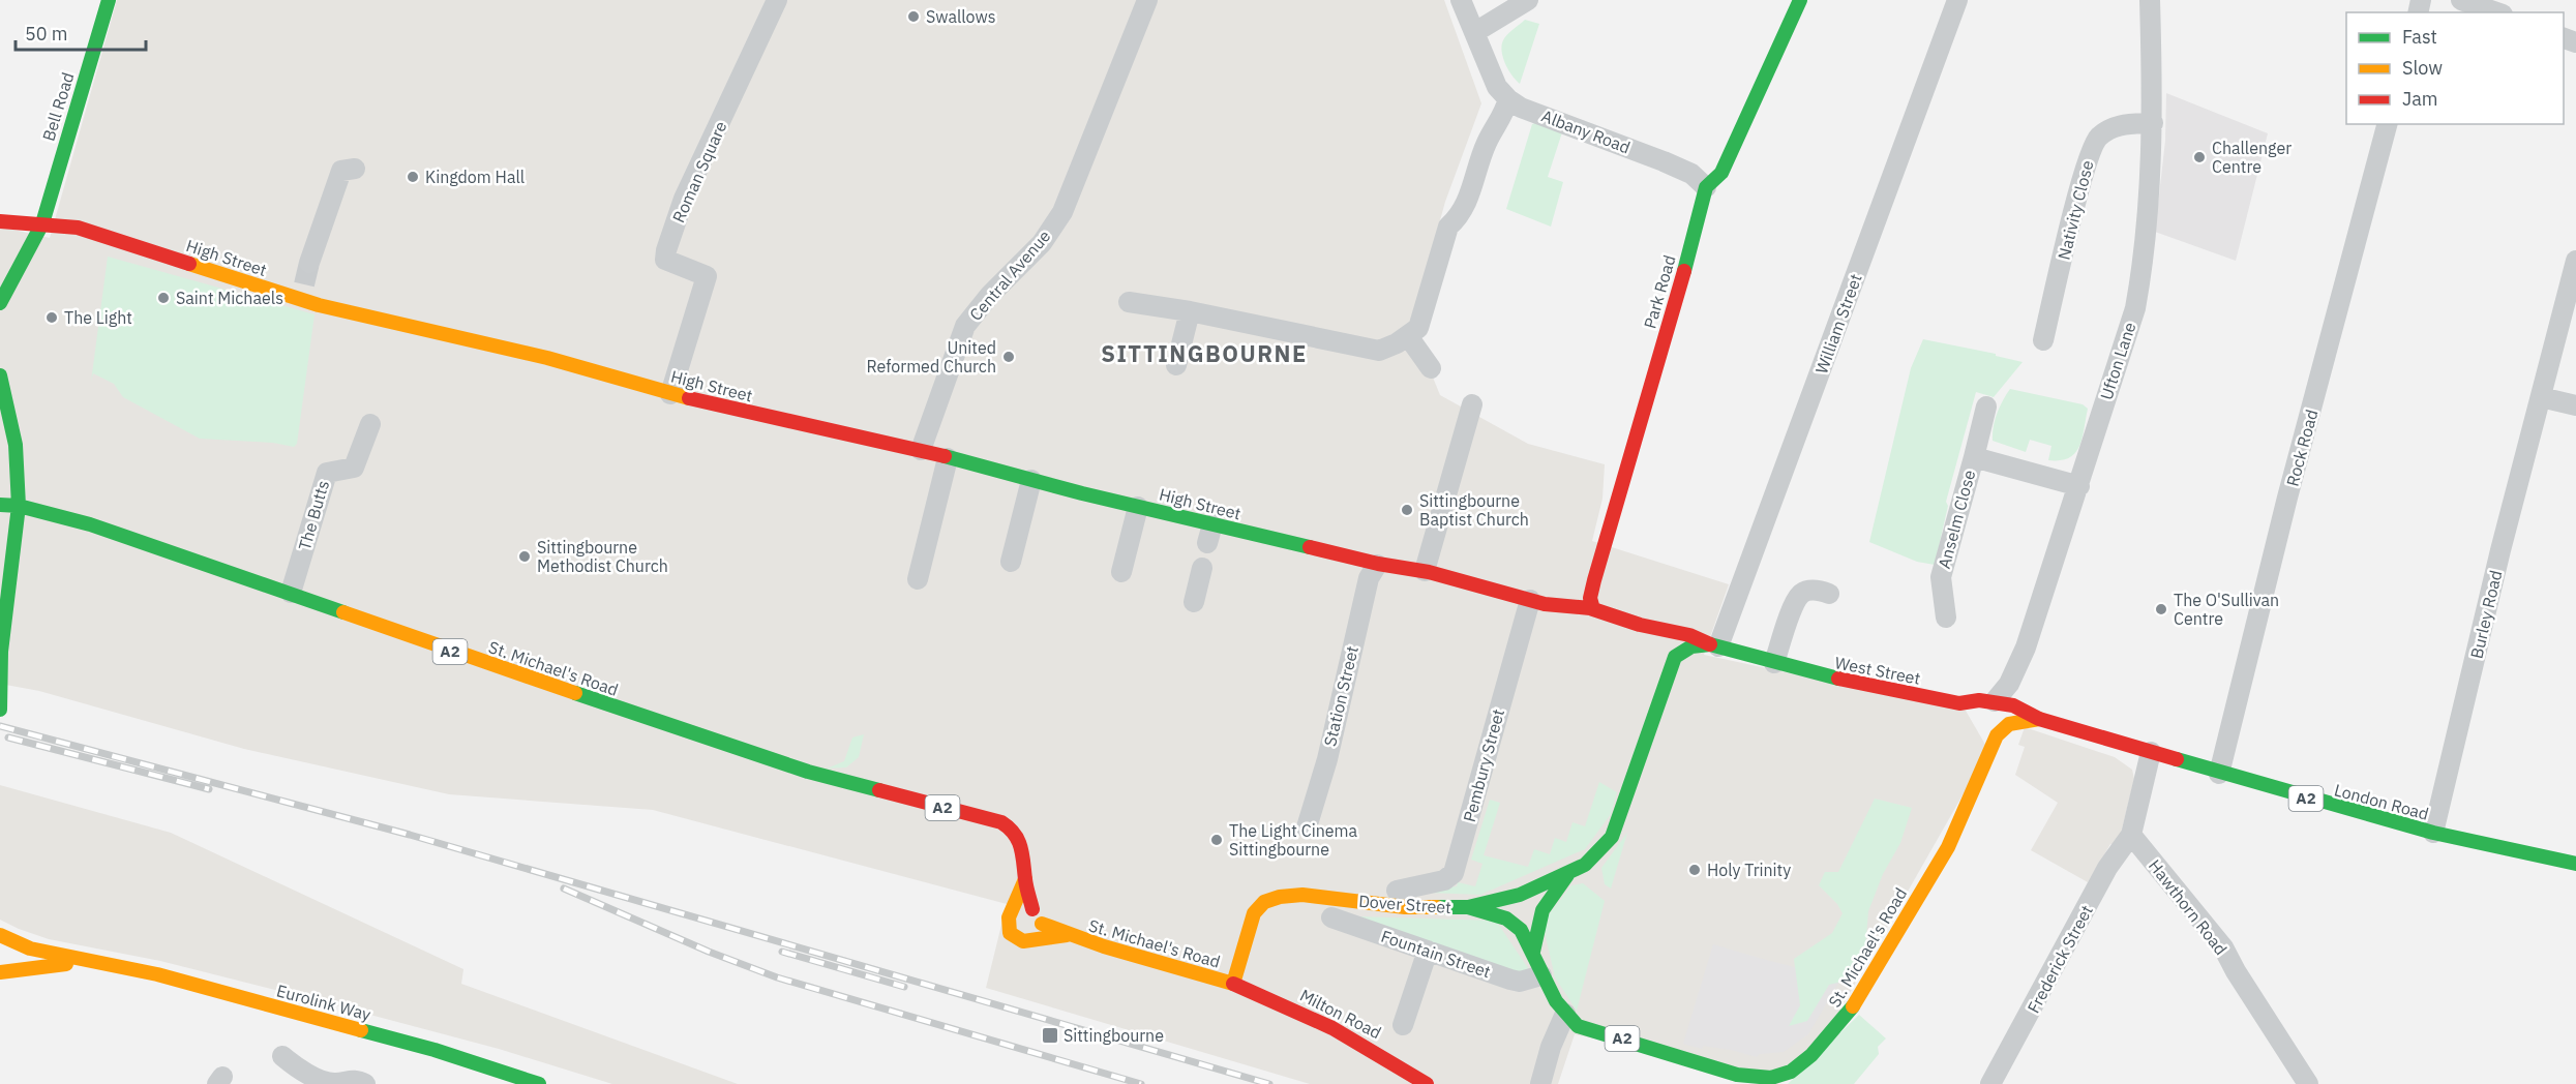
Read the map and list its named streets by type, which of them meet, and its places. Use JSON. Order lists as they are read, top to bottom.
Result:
{
  "streets": {
    "main road": [
      "Bell Road",
      "High Street",
      "Park Road",
      "A2",
      "St. Michael's Road",
      "West Street",
      "London Road",
      "Dover Street",
      "Eurolink Way",
      "Milton Road"
    ],
    "street": [
      "Albany Road",
      "Roman Square",
      "Nativity Close",
      "Central Avenue",
      "William Street",
      "Ufton Lane",
      "Rock Road",
      "The Butts",
      "Anselm Close",
      "Burley Road",
      "Station Street",
      "Pembury Street",
      "Hawthorn Road",
      "Fountain Street",
      "Frederick Street"
    ]
  },
  "crossings": [
    ["Bell Road", "High Street"],
    ["Albany Road", "Park Road"],
    ["Roman Square", "High Street"],
    ["Nativity Close", "Ufton Lane"],
    ["High Street", "Central Avenue"],
    ["High Street", "West Street"],
    ["High Street", "Station Street"],
    ["Park Road", "West Street"],
    ["William Street", "West Street"],
    ["Ufton Lane", "Anselm Close"],
    ["Ufton Lane", "West Street"],
    ["Rock Road", "London Road"],
    ["The Butts", "St. Michael's Road"],
    ["Burley Road", "London Road"],
    ["A2", "West Street"],
    ["St. Michael's Road", "West Street"],
    ["St. Michael's Road", "London Road"],
    ["St. Michael's Road", "Dover Street"],
    ["St. Michael's Road", "Fountain Street"],
    ["St. Michael's Road", "Milton Road"],
    ["West Street", "Station Street"],
    ["West Street", "Pembury Street"],
    ["West Street", "London Road"],
    ["Dover Street", "Milton Road"],
    ["Hawthorn Road", "Frederick Street"]
  ],
  "districts": ["SITTINGBOURNE"],
  "places": {
    "other": [
      "Swallows",
      "Challenger Centre",
      "Kingdom Hall",
      "Saint Michaels",
      "The Light",
      "United Reformed Church",
      "Sittingbourne Baptist Church",
      "Sittingbourne Methodist Church",
      "The O'Sullivan Centre",
      "The Light Cinema Sittingbourne",
      "Holy Trinity"
    ],
    "transit": ["Sittingbourne"]
  },
  "legend": ["Fast", "Slow", "Jam"],
  "scale_bar": "50 m"
}
